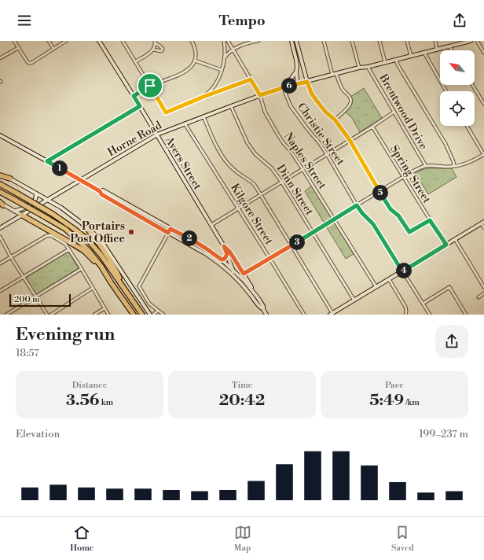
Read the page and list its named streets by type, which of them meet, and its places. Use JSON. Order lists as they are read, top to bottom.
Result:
{
  "streets": {
    "main road": ["Horne Road", "Ayers Street"],
    "street": [
      "Brentwood Drive",
      "Christie Street",
      "Naples Street",
      "Spring Street",
      "Dinn Street",
      "Kilgore Street"
    ]
  },
  "crossings": [
    ["Brentwood Drive", "Horne Road"],
    ["Christie Street", "Horne Road"],
    ["Horne Road", "Naples Street"],
    ["Horne Road", "Ayers Street"],
    ["Horne Road", "Dinn Street"],
    ["Horne Road", "Kilgore Street"]
  ],
  "places": ["Portairs Post Office"],
  "scale_bar": "200 m",
  "north": "top left",
  "page": {
    "header": "Tempo",
    "pins": [
      "6",
      "1",
      "5",
      "2",
      "3",
      "4"
    ],
    "scale": "200 m",
    "heading": ["Evening run", "18:57"],
    "stats": [
      ["Distance", "3.56 km"],
      ["Time", "20:42"],
      ["Pace", "5:49 /km"]
    ],
    "chart": ["Elevation", "199–237 m"],
    "tabs": ["Home", "Map", "Saved"]
  }
}
